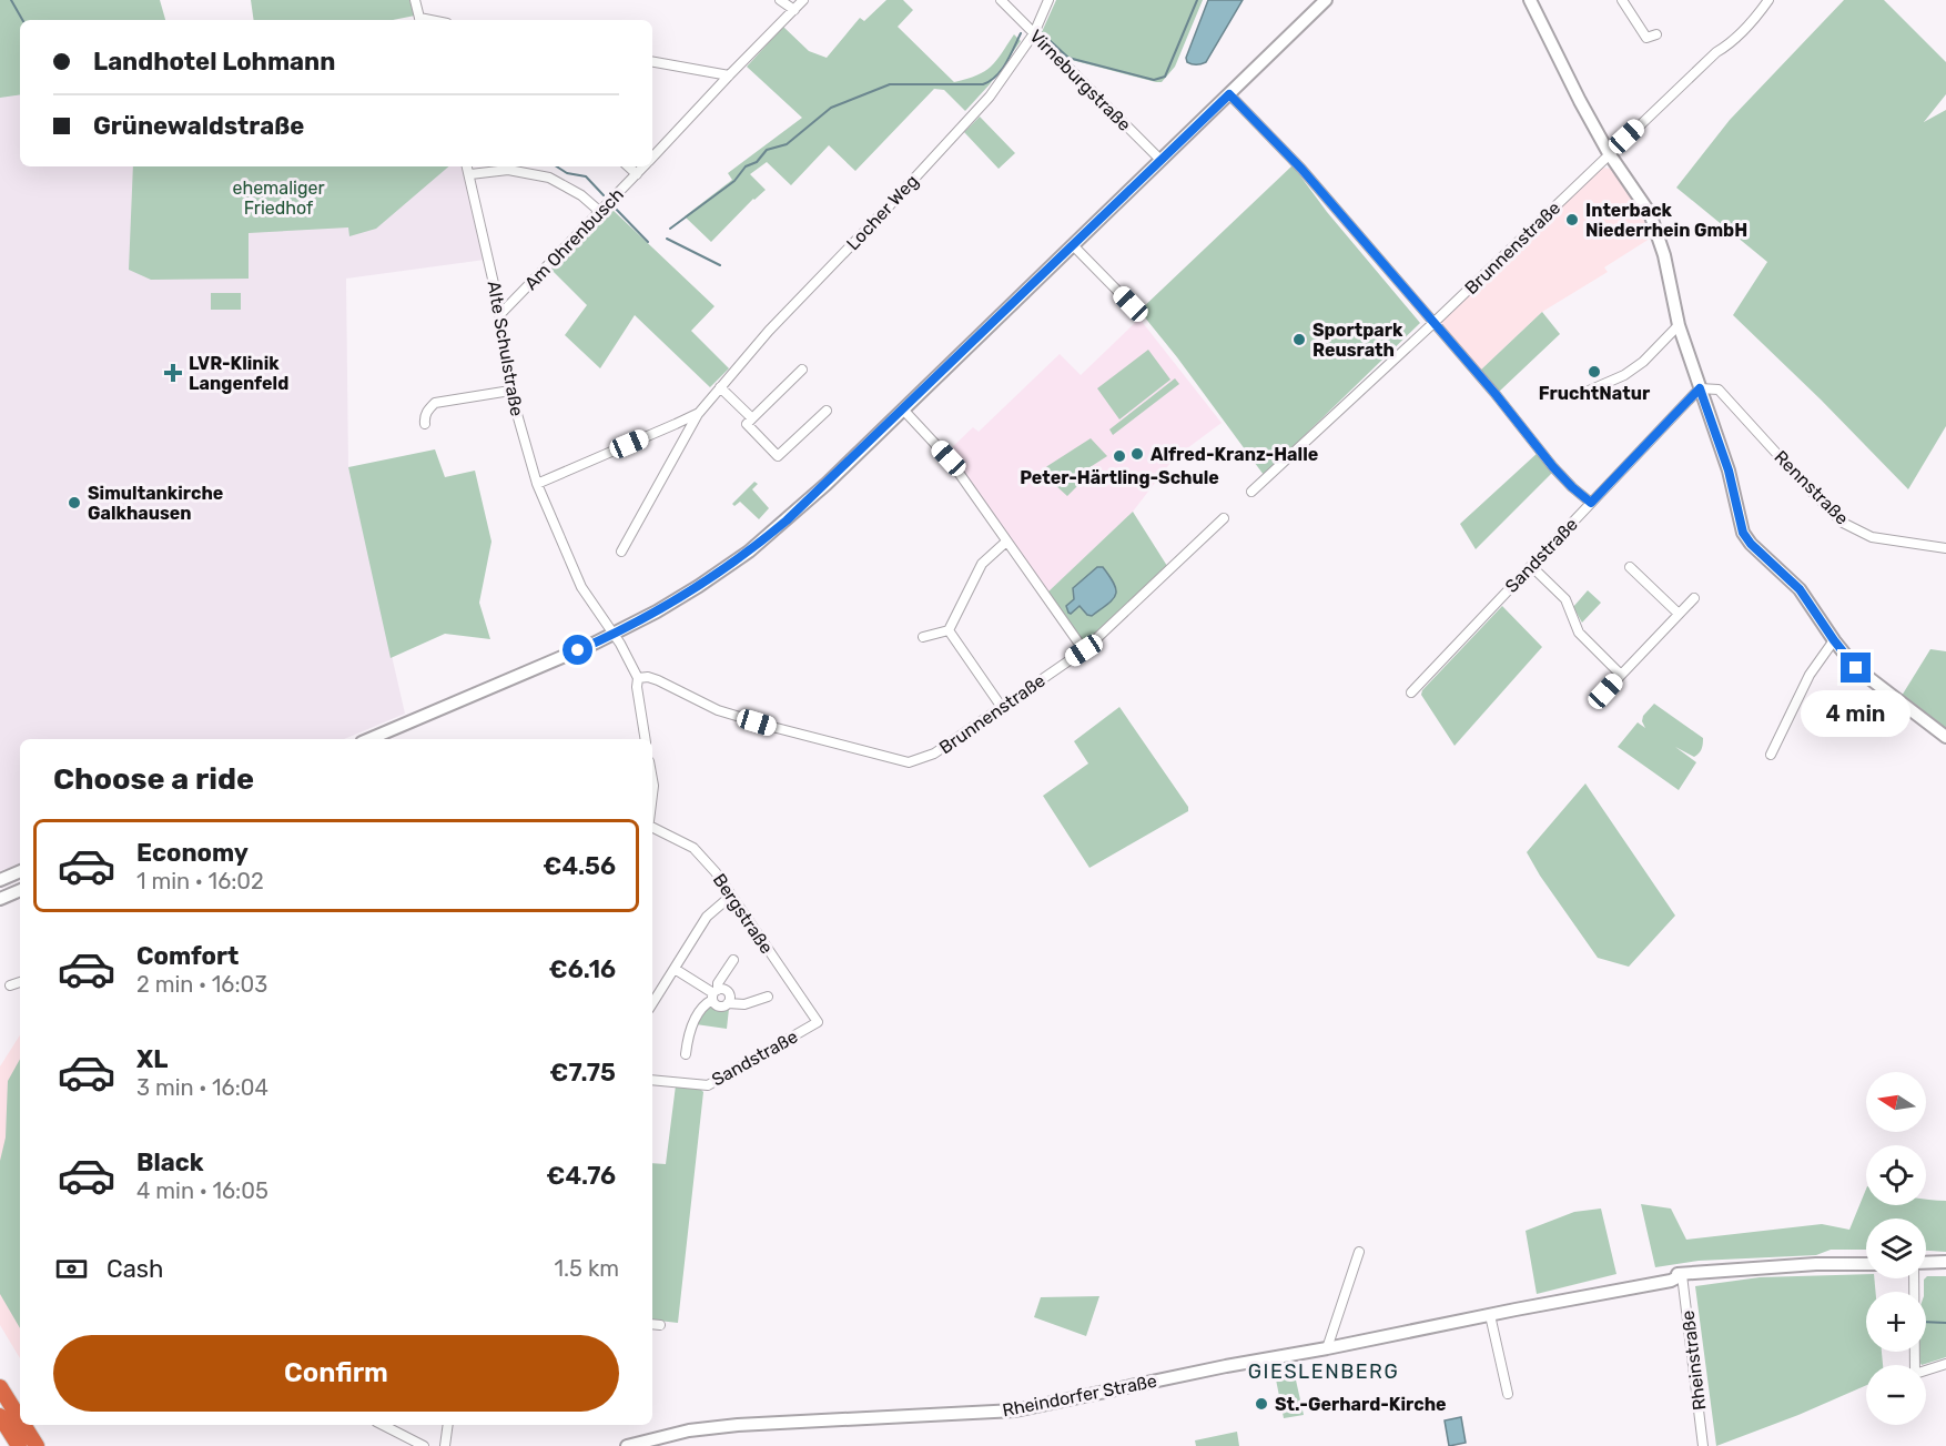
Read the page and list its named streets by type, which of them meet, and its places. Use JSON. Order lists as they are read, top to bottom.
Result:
{
  "streets": {
    "main road": ["Rheindorfer Straße"],
    "street": [
      "Virneburgstraße",
      "Locher Weg",
      "Am Ohrenbusch",
      "Brunnenstraße",
      "Alte Schulstraße",
      "Rennstraße",
      "Sandstraße",
      "Bergstraße",
      "Rheinstraße"
    ]
  },
  "crossings": [
    ["Virneburgstraße", "Locher Weg"],
    ["Locher Weg", "Alte Schulstraße"],
    ["Am Ohrenbusch", "Alte Schulstraße"],
    ["Brunnenstraße", "Alte Schulstraße"],
    ["Rennstraße", "Sandstraße"],
    ["Sandstraße", "Bergstraße"],
    ["Rheinstraße", "Rheindorfer Straße"]
  ],
  "districts": ["GIESLENBERG"],
  "parks": ["ehemaliger Friedhof"],
  "places": {
    "other": [
      "Interback Niederrhein GmbH",
      "Sportpark Reusrath",
      "FruchtNatur",
      "Alfred-Kranz-Halle",
      "Peter-Härtling-Schule",
      "Simultankirche Galkhausen",
      "St.-Gerhard-Kirche"
    ],
    "health": ["LVR-Klinik Langenfeld"]
  },
  "north": "left",
  "page": {
    "banner": ["Landhotel Lohmann", "Grünewaldstraße"],
    "bubble": "4 min",
    "heading": "Choose a ride",
    "list": [
      {
        "name": "Economy",
        "note": "1 min · 16:02",
        "value": "€4.56"
      },
      {
        "name": "Comfort",
        "note": "2 min · 16:03",
        "value": "€6.16"
      },
      {
        "name": "XL",
        "note": "3 min · 16:04",
        "value": "€7.75"
      },
      {
        "name": "Black",
        "note": "4 min · 16:05",
        "value": "€4.76"
      }
    ],
    "map_buttons": ["+", "−"],
    "pay": ["Cash", "1.5 km"],
    "buttons": "Confirm"
  }
}
